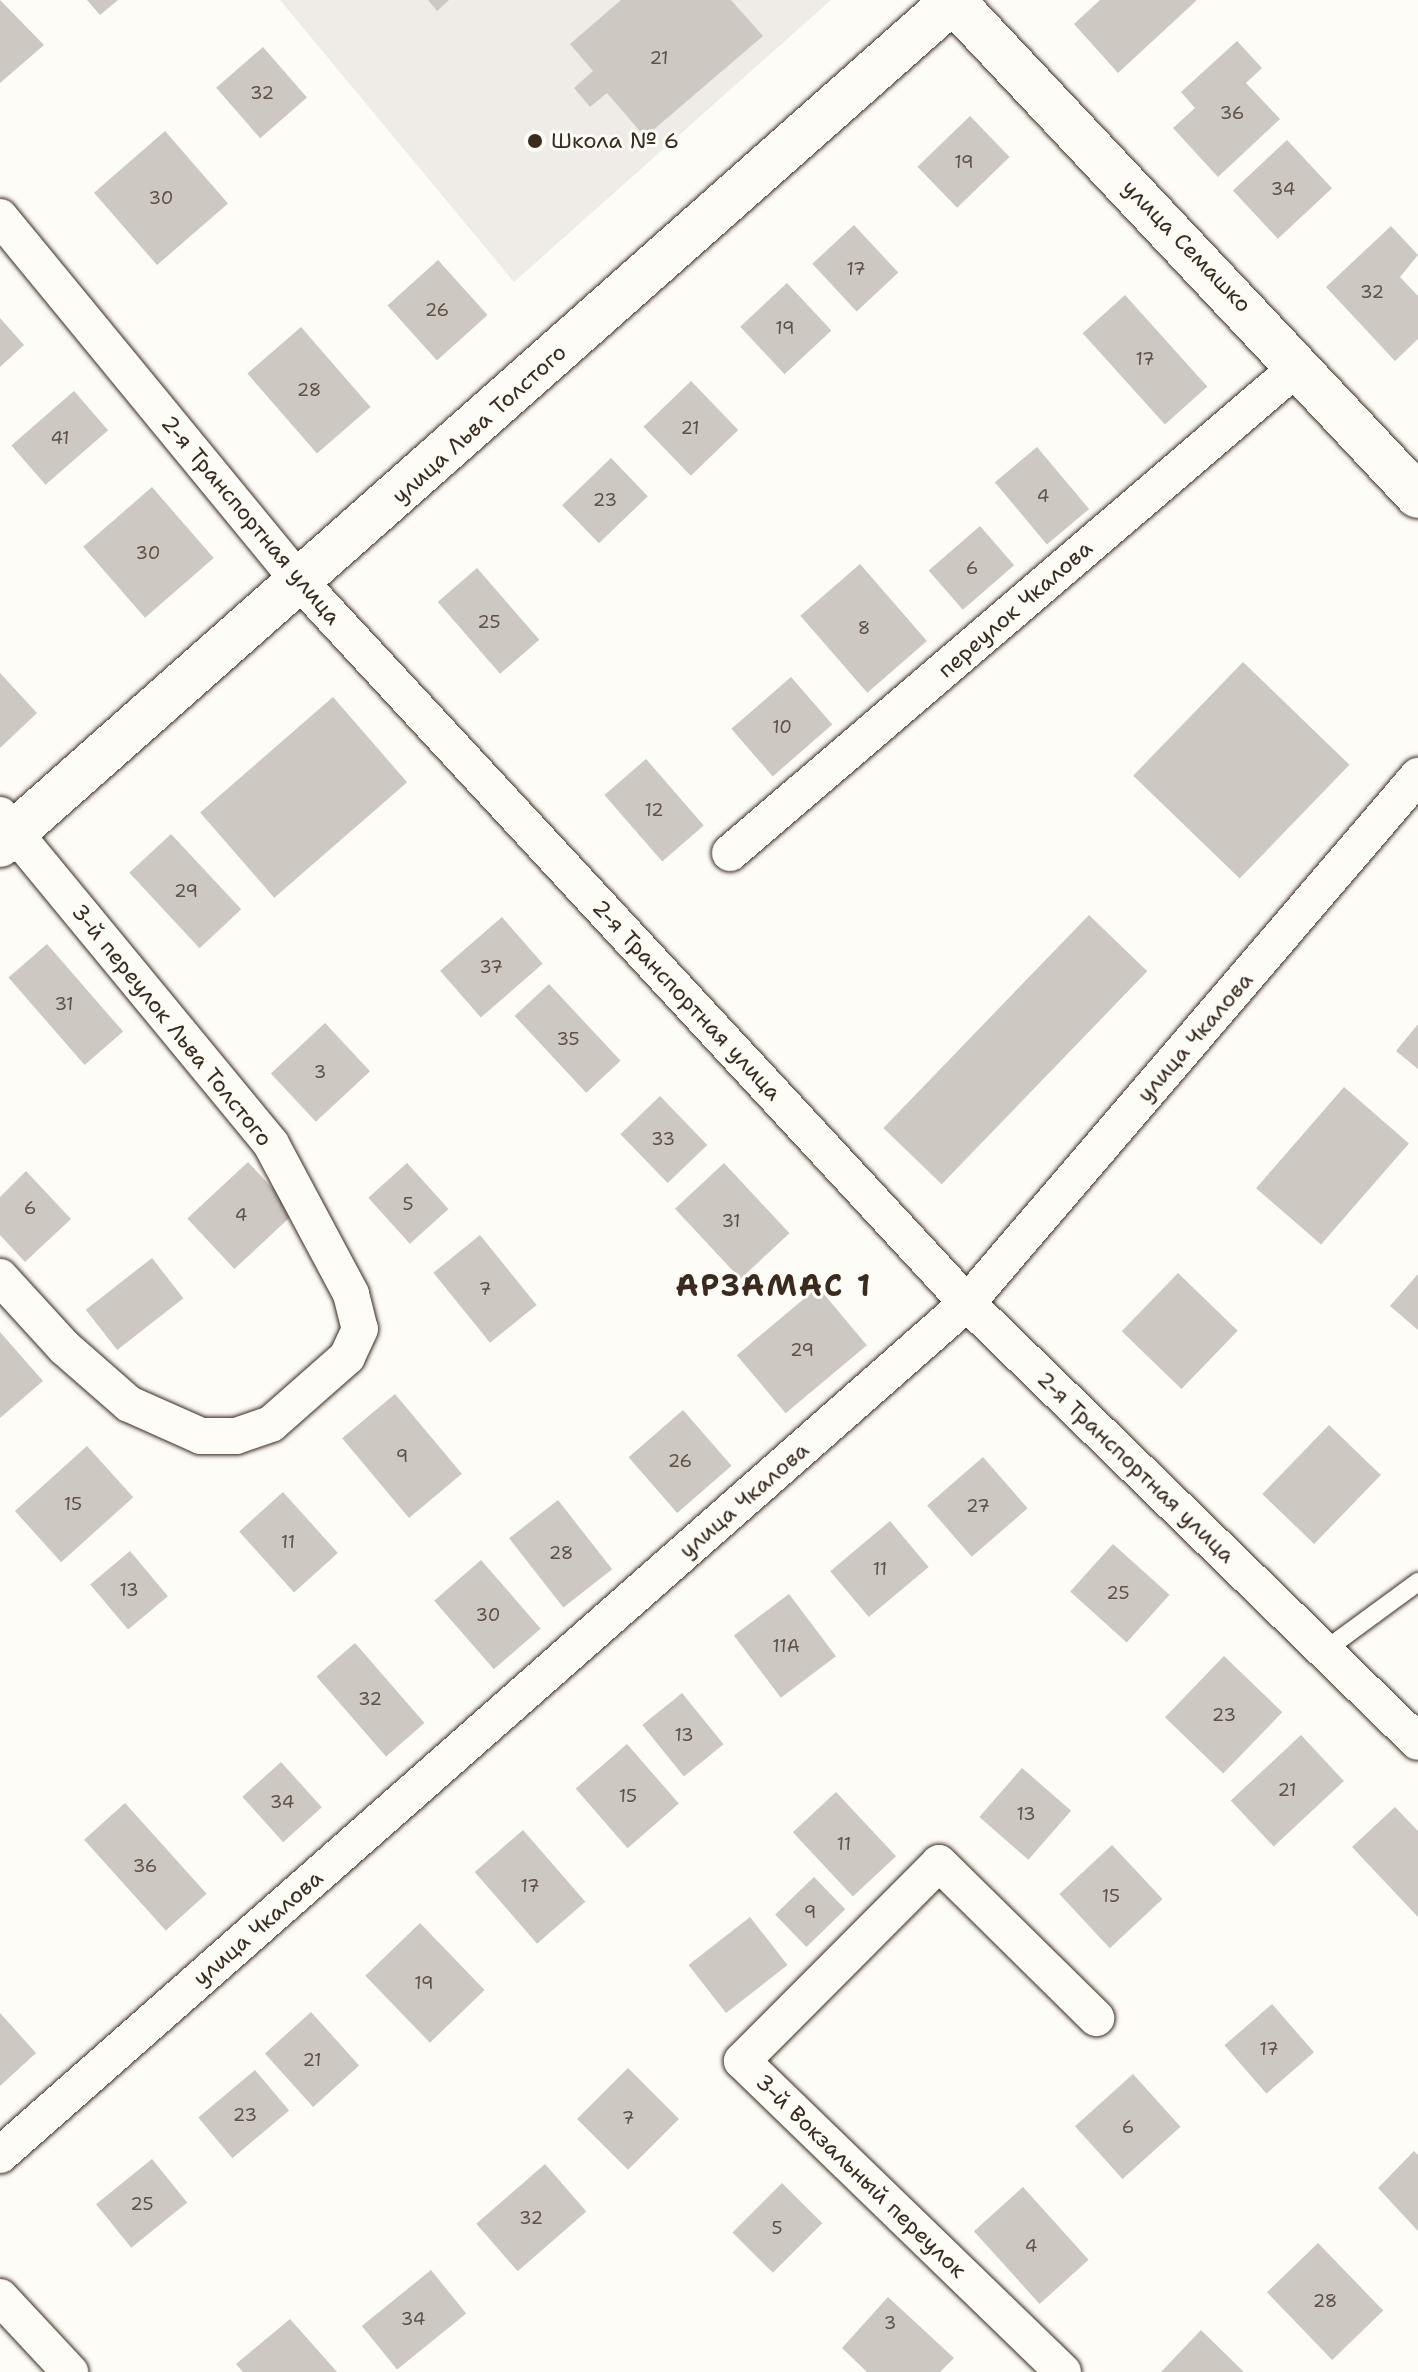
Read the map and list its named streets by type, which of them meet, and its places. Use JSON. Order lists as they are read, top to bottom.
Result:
{
  "streets": {
    "street": [
      "улица Семашко",
      "улица Льва Толстого",
      "2-я Транспортная улица",
      "переулок Чкалова",
      "3-й переулок Льва Толстого",
      "улица Чкалова",
      "3-й Вокзальный переулок"
    ]
  },
  "crossings": [
    ["улица Семашко", "улица Льва Толстого"],
    ["улица Семашко", "переулок Чкалова"],
    ["улица Льва Толстого", "2-я Транспортная улица"],
    ["улица Льва Толстого", "3-й переулок Льва Толстого"],
    ["2-я Транспортная улица", "улица Чкалова"]
  ],
  "districts": ["АРЗАМАС 1"],
  "places": ["Школа № 6"],
  "house_numbers": [
    "21",
    "32",
    "36",
    "19",
    "34",
    "30",
    "17",
    "32",
    "26",
    "19",
    "17",
    "28",
    "21",
    "41",
    "4",
    "23",
    "30",
    "6",
    "25",
    "8",
    "10",
    "12",
    "29",
    "37",
    "31",
    "35",
    "3",
    "33",
    "5",
    "6",
    "4",
    "31",
    "7",
    "29",
    "9",
    "26",
    "15",
    "27",
    "11",
    "28",
    "11",
    "13",
    "25",
    "30",
    "11А",
    "32",
    "23",
    "13",
    "21",
    "15",
    "34",
    "13",
    "11",
    "36",
    "17",
    "15",
    "9",
    "19",
    "17",
    "21",
    "23",
    "7",
    "6",
    "25",
    "32",
    "5",
    "4",
    "28",
    "34",
    "3"
  ]
}
